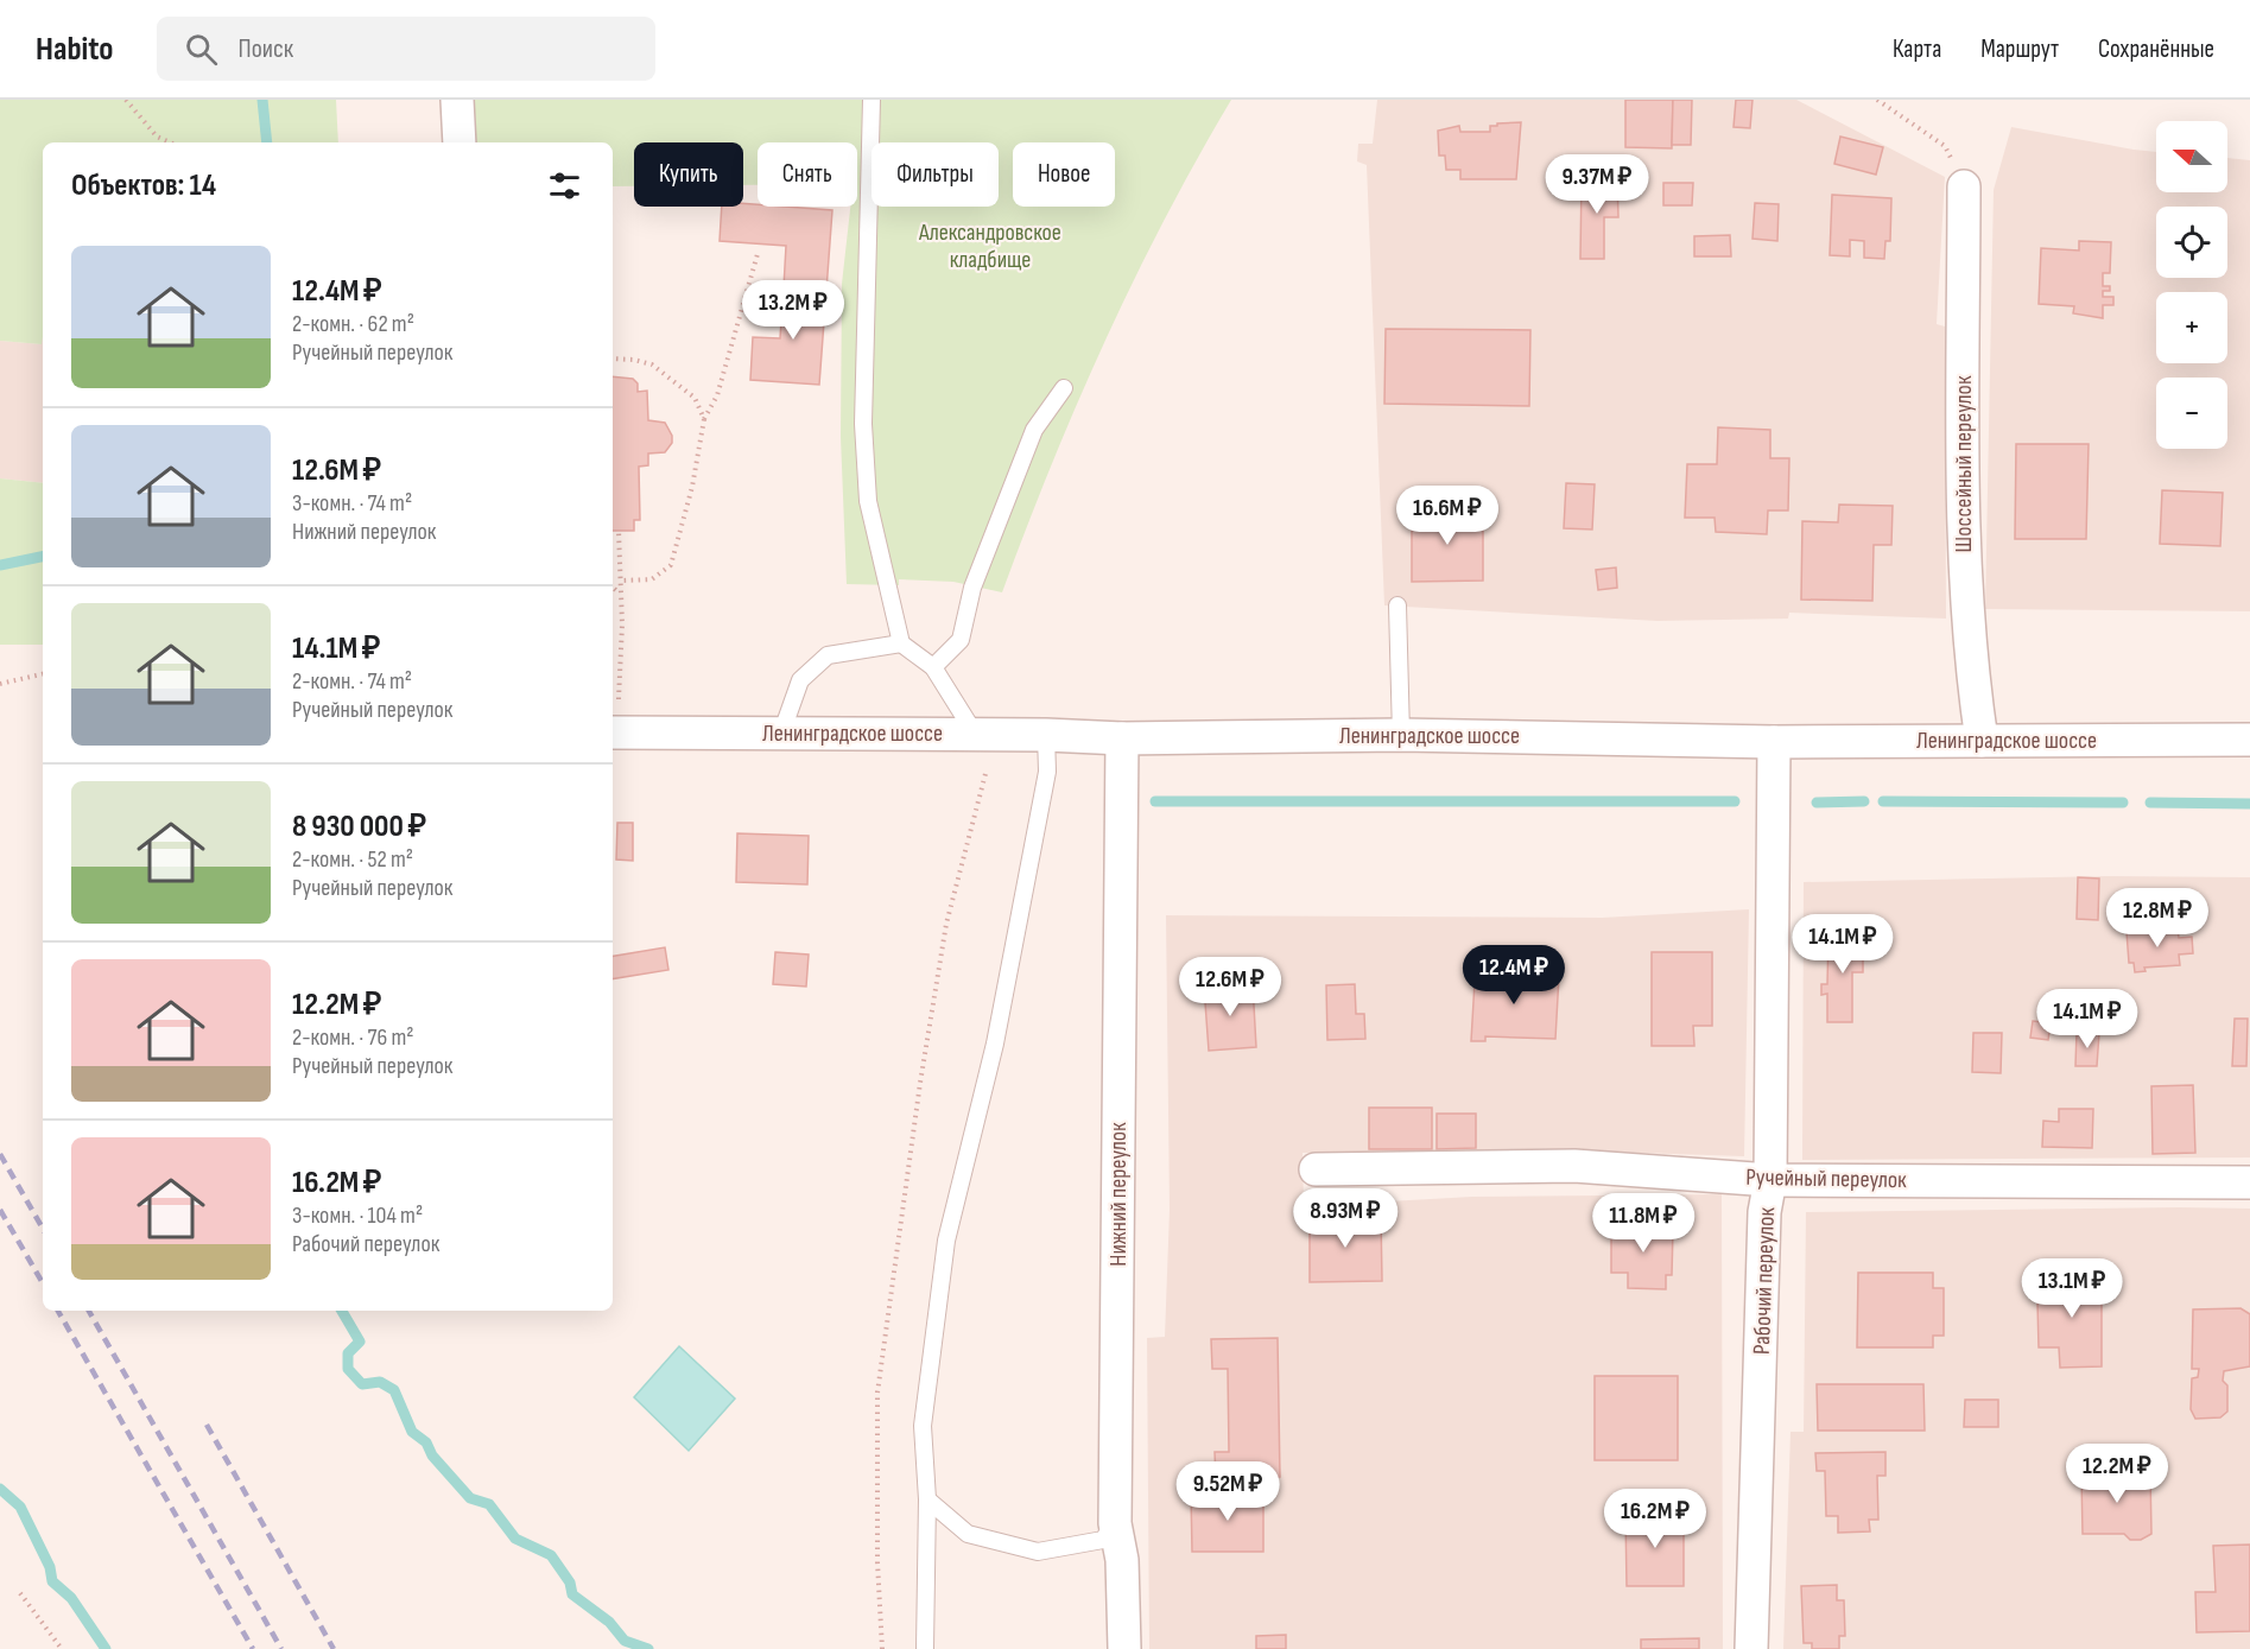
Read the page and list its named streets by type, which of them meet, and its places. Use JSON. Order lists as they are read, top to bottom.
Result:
{
  "streets": {
    "street": [
      "Шоссейный переулок",
      "Ленинградское шоссе",
      "Ручейный переулок",
      "Нижний переулок",
      "Рабочий переулок"
    ]
  },
  "crossings": [
    ["Шоссейный переулок", "Ленинградское шоссе"],
    ["Ленинградское шоссе", "Нижний переулок"],
    ["Ленинградское шоссе", "Рабочий переулок"],
    ["Ручейный переулок", "Рабочий переулок"]
  ],
  "parks": ["Александровское кладбище"],
  "north": "left",
  "page": {
    "header": "Habito",
    "search": "Поиск",
    "nav": ["Карта", "Маршрут", "Сохранённые"],
    "map_buttons": ["+", "−"],
    "chip": [
      "Купить",
      "Снять",
      "Фильтры",
      "Новое"
    ],
    "heading": "Объектов: 14",
    "price": [
      "9.37M ₽",
      "13.2M ₽",
      "16.6M ₽",
      "12.8M ₽",
      "14.1M ₽",
      "12.4M ₽",
      "12.6M ₽",
      "14.1M ₽",
      "8.93M ₽",
      "11.8M ₽",
      "13.1M ₽",
      "12.2M ₽",
      "9.52M ₽",
      "16.2M ₽"
    ],
    "list": [
      {
        "name": "12.4M ₽",
        "note": "2-комн. · 62 m² · Ручейный переулок"
      },
      {
        "name": "12.6M ₽",
        "note": "3-комн. · 74 m² · Нижний переулок"
      },
      {
        "name": "14.1M ₽",
        "note": "2-комн. · 74 m² · Ручейный переулок"
      },
      {
        "name": "8 930 000 ₽",
        "note": "2-комн. · 52 m² · Ручейный переулок"
      },
      {
        "name": "12.2M ₽",
        "note": "2-комн. · 76 m² · Ручейный переулок"
      },
      {
        "name": "16.2M ₽",
        "note": "3-комн. · 104 m² · Рабочий переулок"
      }
    ]
  }
}
